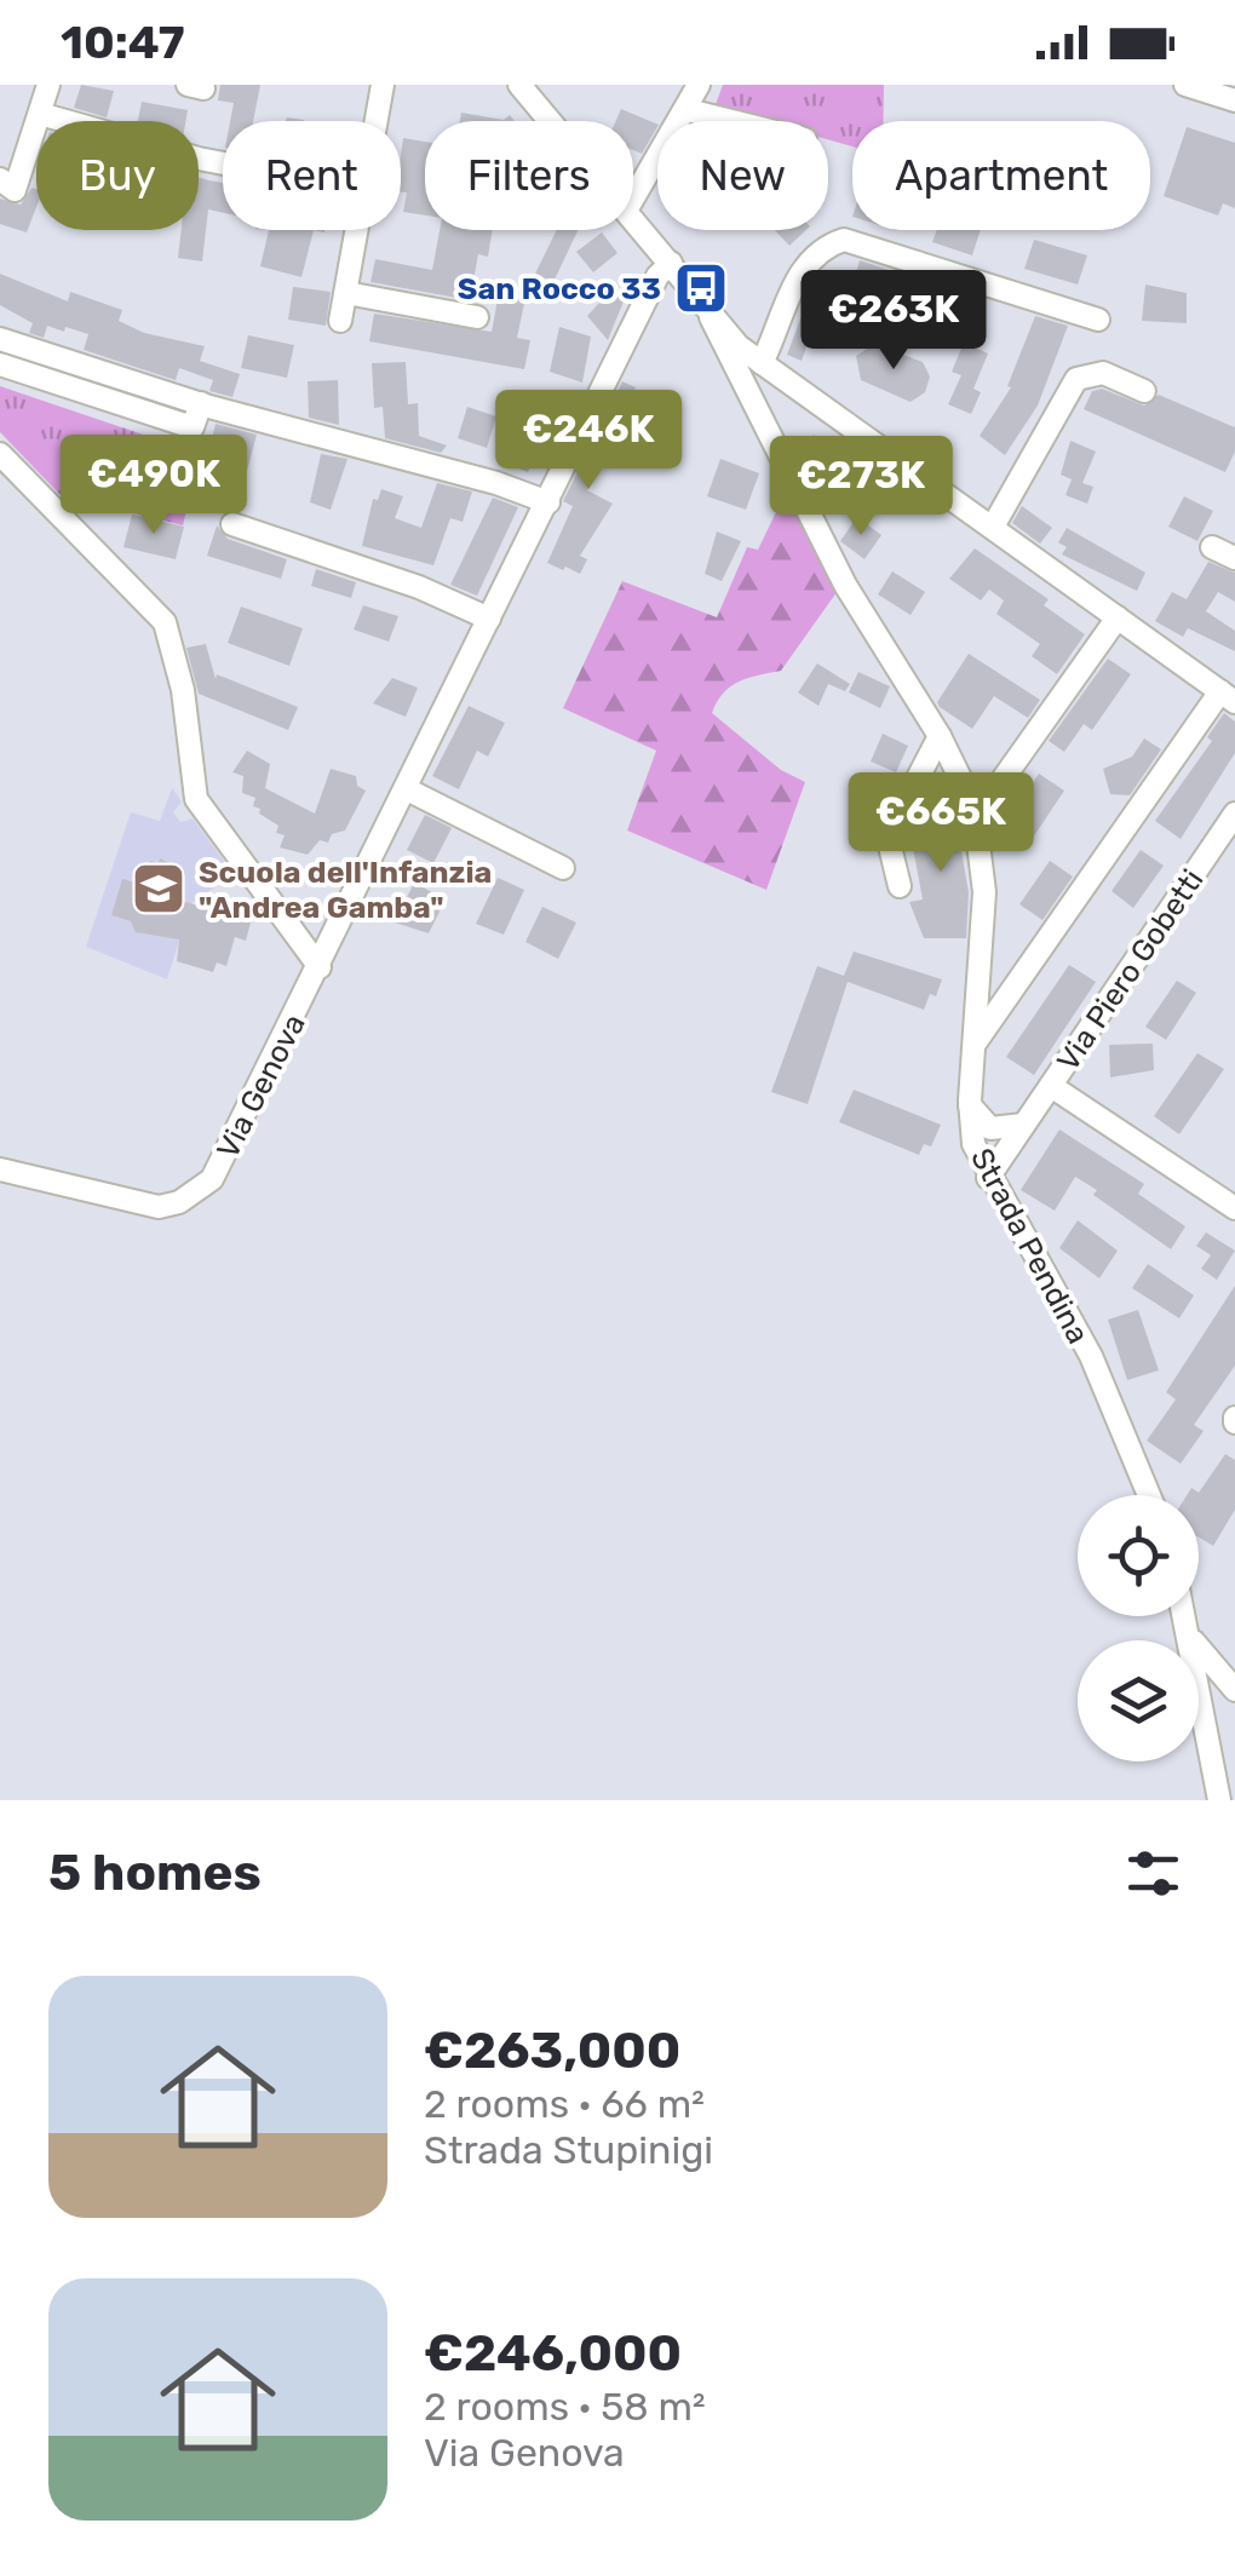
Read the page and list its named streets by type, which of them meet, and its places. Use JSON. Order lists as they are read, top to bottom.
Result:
{
  "streets": {
    "street": ["Via Piero Gobetti", "Via Genova", "Strada Pendina"]
  },
  "crossings": [
    ["Via Piero Gobetti", "Strada Pendina"]
  ],
  "places": {
    "bus stop": ["San Rocco 33"],
    "school or university": ["Scuola dell'Infanzia \"Andrea Gamba\""]
  },
  "page": {
    "status": "10:47",
    "chip": [
      "Buy",
      "Rent",
      "Filters",
      "New",
      "Apartment"
    ],
    "price": [
      "€263K",
      "€246K",
      "€490K",
      "€273K",
      "€665K"
    ],
    "heading": "5 homes",
    "list": [
      {
        "name": "€263,000",
        "note": "2 rooms · 66 m² · Strada Stupinigi"
      },
      {
        "name": "€246,000",
        "note": "2 rooms · 58 m² · Via Genova"
      }
    ]
  }
}
